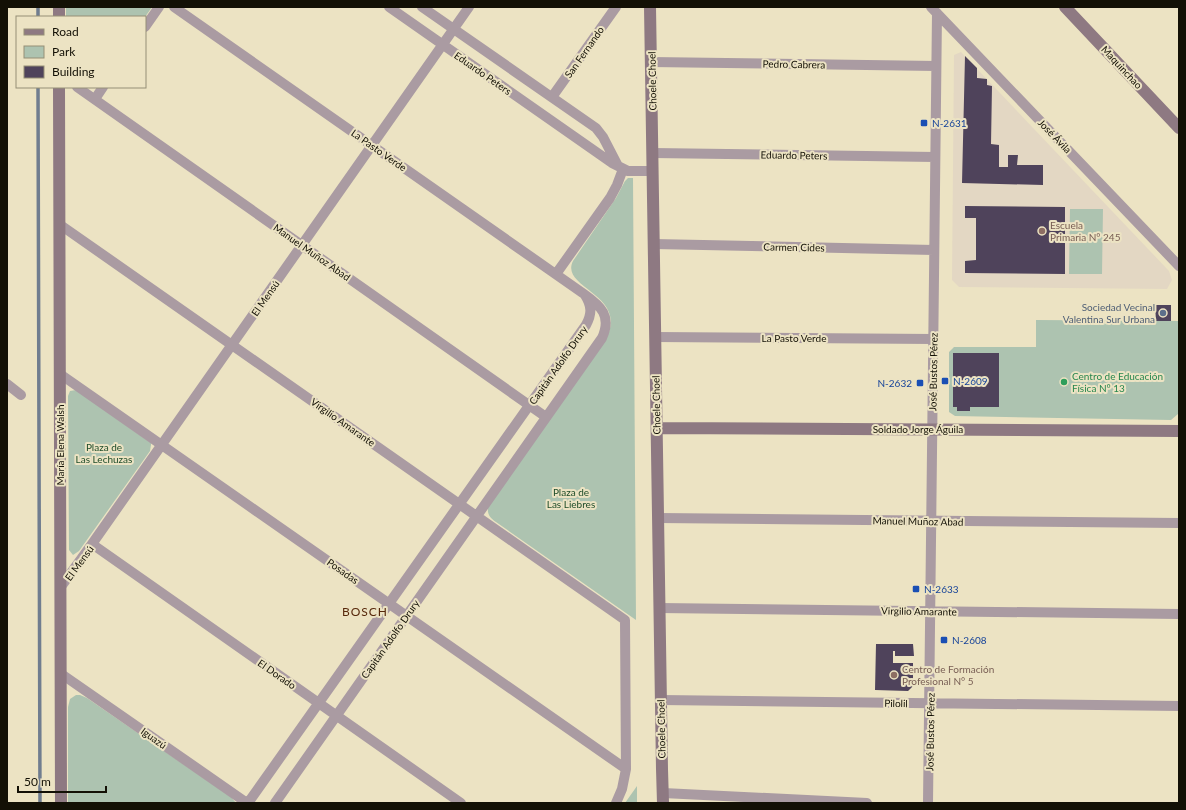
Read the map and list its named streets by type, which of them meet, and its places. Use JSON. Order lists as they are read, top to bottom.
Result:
{
  "streets": {
    "street": [
      "San Fernando",
      "Pedro Cabrera",
      "Maquinchao",
      "Eduardo Peters",
      "Choele Choel",
      "José Ávila",
      "La Pasto Verde",
      "Carmen Cides",
      "Manuel Muñoz Abad",
      "El Mensú",
      "Capitán Adolfo Drury",
      "José Bustos Pérez",
      "Virgilio Amarante",
      "Soldado Jorge Águila",
      "María Elena Walsh",
      "Posadas",
      "El Dorado",
      "Pilolil",
      "Iguazú"
    ]
  },
  "crossings": [
    ["San Fernando", "Eduardo Peters"],
    ["Pedro Cabrera", "Choele Choel"],
    ["Pedro Cabrera", "José Bustos Pérez"],
    ["Eduardo Peters", "Choele Choel"],
    ["Eduardo Peters", "El Mensú"],
    ["Eduardo Peters", "José Bustos Pérez"],
    ["Choele Choel", "La Pasto Verde"],
    ["Choele Choel", "Carmen Cides"],
    ["Choele Choel", "Manuel Muñoz Abad"],
    ["Choele Choel", "Virgilio Amarante"],
    ["Choele Choel", "Soldado Jorge Águila"],
    ["Choele Choel", "Pilolil"],
    ["José Ávila", "José Bustos Pérez"],
    ["La Pasto Verde", "El Mensú"],
    ["La Pasto Verde", "Capitán Adolfo Drury"],
    ["La Pasto Verde", "José Bustos Pérez"],
    ["Carmen Cides", "José Bustos Pérez"],
    ["Manuel Muñoz Abad", "El Mensú"],
    ["Manuel Muñoz Abad", "Capitán Adolfo Drury"],
    ["Manuel Muñoz Abad", "José Bustos Pérez"],
    ["El Mensú", "Virgilio Amarante"],
    ["El Mensú", "María Elena Walsh"],
    ["El Mensú", "Posadas"],
    ["El Mensú", "El Dorado"],
    ["Capitán Adolfo Drury", "Virgilio Amarante"],
    ["Capitán Adolfo Drury", "Posadas"],
    ["Capitán Adolfo Drury", "El Dorado"],
    ["Capitán Adolfo Drury", "Iguazú"],
    ["José Bustos Pérez", "Virgilio Amarante"],
    ["José Bustos Pérez", "Soldado Jorge Águila"],
    ["José Bustos Pérez", "Pilolil"],
    ["Virgilio Amarante", "María Elena Walsh"],
    ["Virgilio Amarante", "Posadas"],
    ["María Elena Walsh", "Posadas"],
    ["María Elena Walsh", "Iguazú"]
  ],
  "districts": ["BOSCH"],
  "parks": ["Plaza de Las Lechuzas", "Plaza de Las Liebres"],
  "places": {
    "transit": [
      "N-2631",
      "N-2609",
      "N-2632",
      "N-2633",
      "N-2608"
    ],
    "other": [
      "Escuela Primaria N° 245",
      "Sociedad Vecinal Valentina Sur Urbana",
      "Centro de Educación Física N° 13",
      "Centro de Formación Profesional N° 5"
    ]
  },
  "legend": ["Road", "Park", "Building"],
  "scale_bar": "50 m"
}
